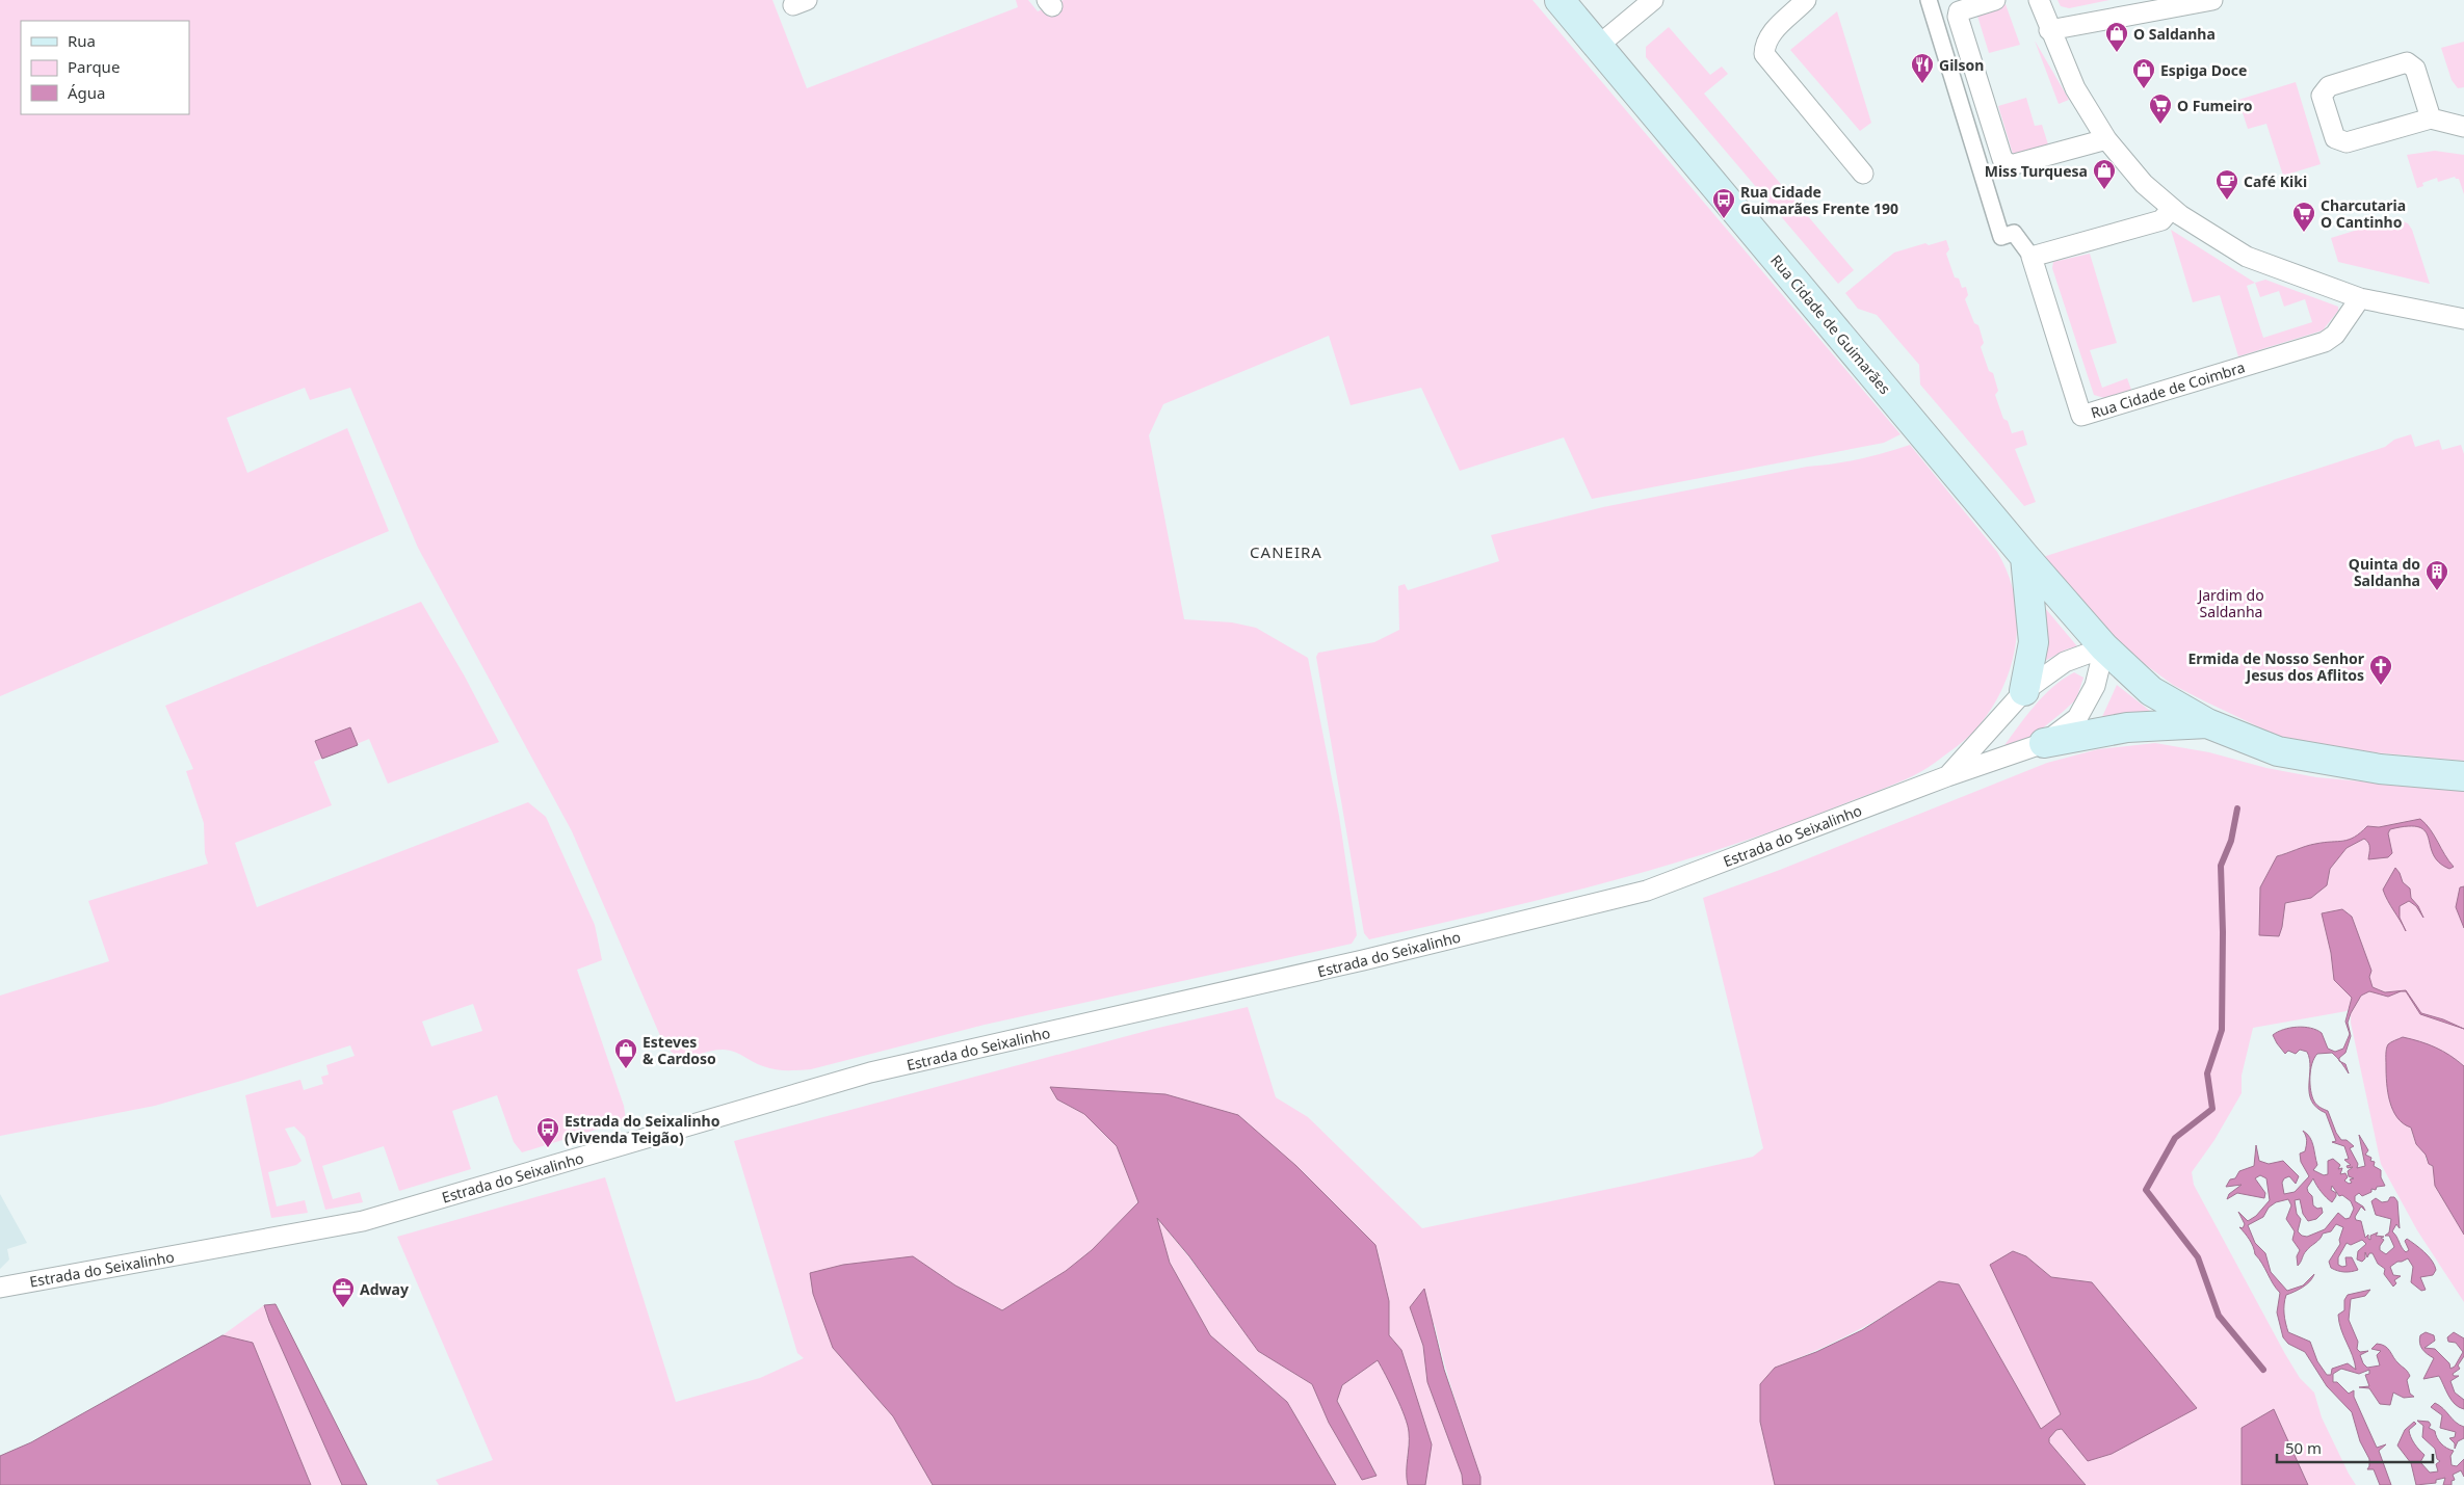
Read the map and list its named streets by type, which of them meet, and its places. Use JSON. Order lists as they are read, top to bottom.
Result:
{
  "streets": {
    "main road": ["Rua Cidade de Guimarães"],
    "street": ["Rua Cidade de Coimbra", "Estrada do Seixalinho"]
  },
  "crossings": [
    ["Rua Cidade de Guimarães", "Estrada do Seixalinho"]
  ],
  "districts": ["CANEIRA"],
  "parks": ["Jardim do Saldanha"],
  "places": {
    "shop": [
      "O Saldanha",
      "Espiga Doce",
      "Miss Turquesa",
      "Esteves & Cardoso"
    ],
    "restaurant": ["Gilson"],
    "supermarket": ["O Fumeiro", "Charcutaria O Cantinho"],
    "cafe": ["Café Kiki"],
    "bus stop": ["Rua Cidade Guimarães Frente 190", "Estrada do Seixalinho (Vivenda Teigão)"],
    "building": ["Quinta do Saldanha"],
    "church": ["Ermida de Nosso Senhor Jesus dos Aflitos"],
    "office": ["Adway"]
  },
  "legend": ["Rua", "Parque", "Água"],
  "scale_bar": "50 m"
}
